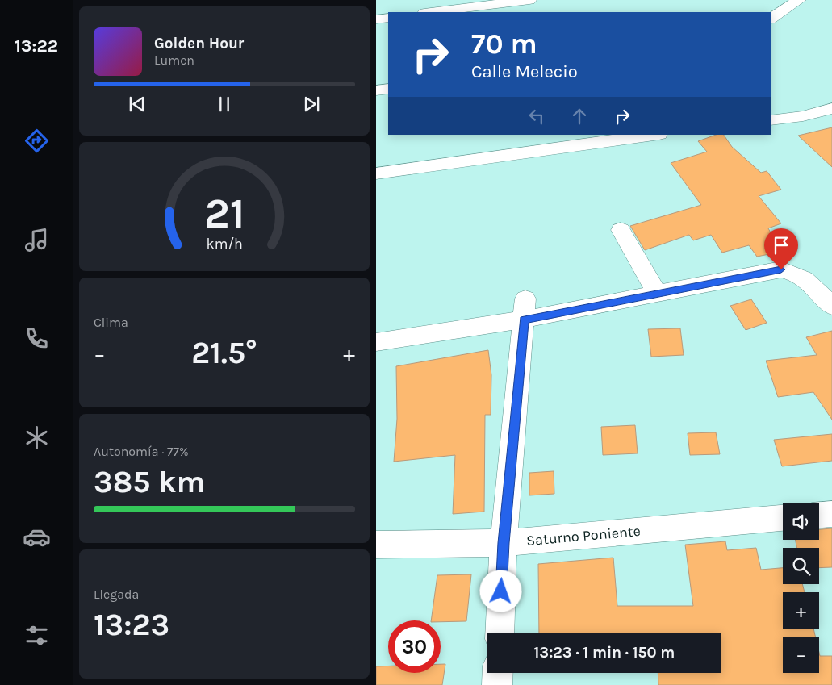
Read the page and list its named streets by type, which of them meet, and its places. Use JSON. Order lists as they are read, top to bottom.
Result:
{
  "streets": {
    "street": ["Saturno Poniente"]
  },
  "page": {
    "tabs": "13:22",
    "turn": ["70 m", "Calle Melecio"],
    "song": ["Golden Hour", "Lumen"],
    "tile": [
      "Clima",
      ["Autonomía · 77%", "385 km"],
      ["Llegada", "13:23"]
    ],
    "heat": ["−", "21.5°", "+"],
    "map_buttons": ["+", "−"],
    "limit": "30",
    "trip": "13:23 · 1 min · 150 m",
    "gauge": ["21", "km/h"]
  }
}
